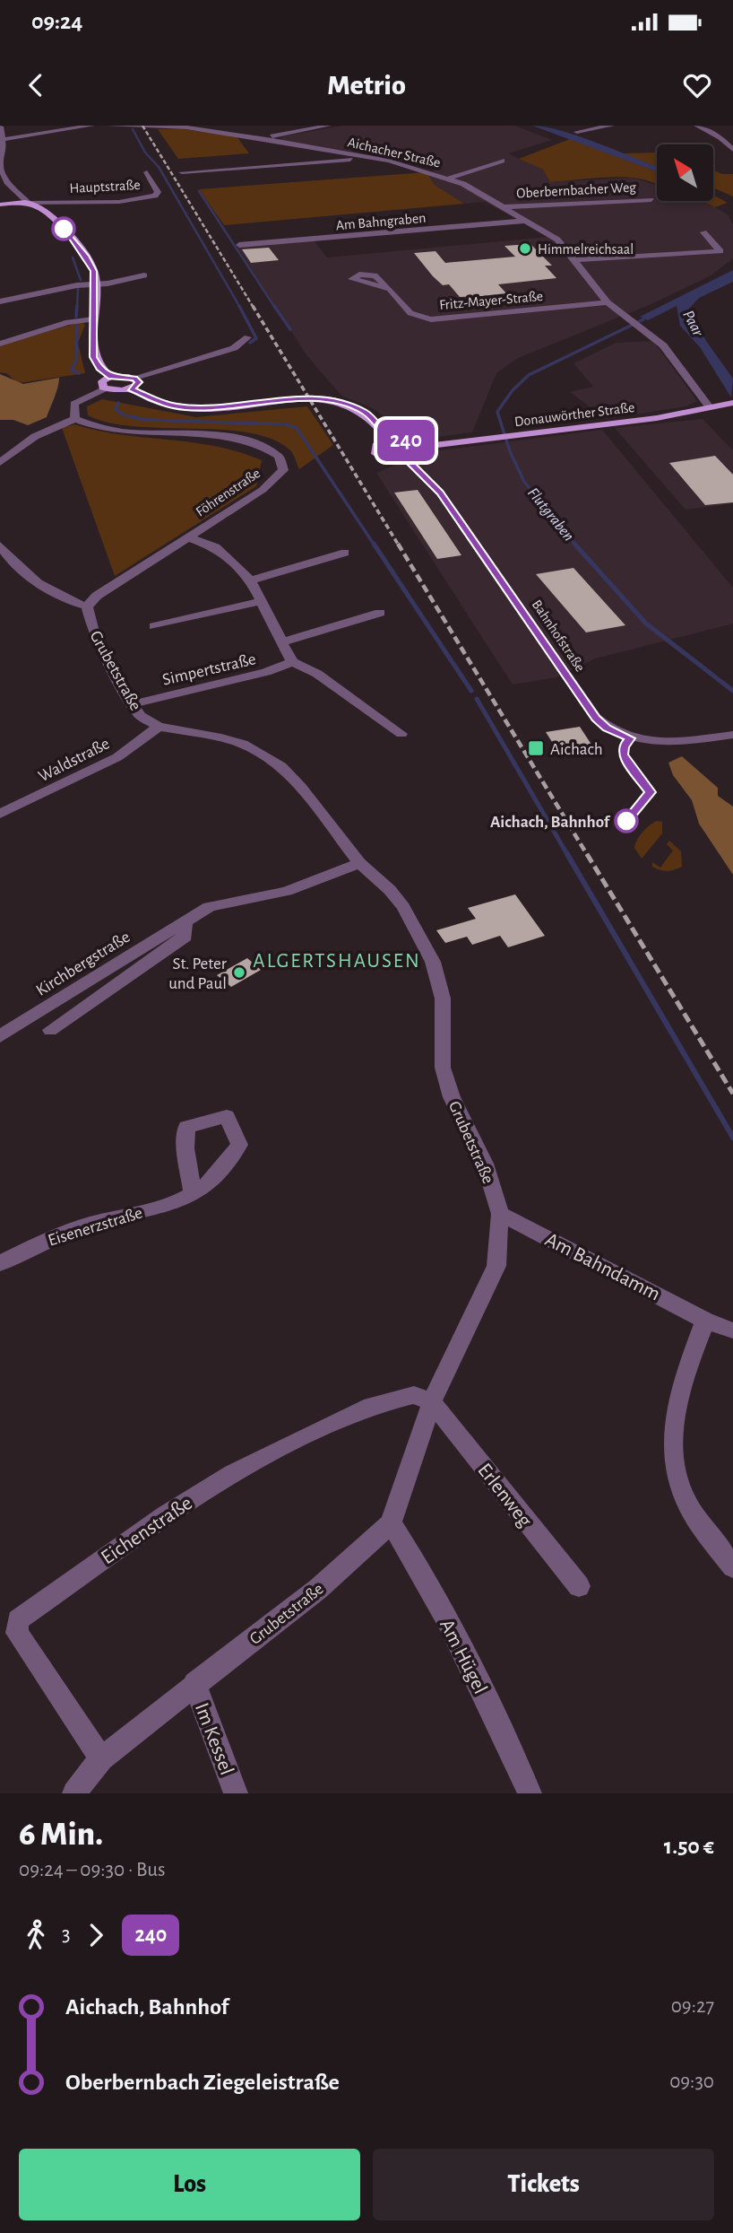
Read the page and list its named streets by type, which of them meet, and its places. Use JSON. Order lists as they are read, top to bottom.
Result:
{
  "streets": {
    "main road": ["Donauwörther Straße"],
    "street": [
      "Aichacher Straße",
      "Hauptstraße",
      "Oberbernbacher Weg",
      "Am Bahngraben",
      "Fritz-Mayer-Straße",
      "Föhrenstraße",
      "Bahnhofstraße",
      "Simpertstraße",
      "Grubetstraße",
      "Waldstraße",
      "Kirchbergstraße",
      "Eisenerzstraße",
      "Am Bahndamm",
      "Erlenweg",
      "Eichenstraße",
      "Am Hügel",
      "Im Kessel"
    ]
  },
  "crossings": [
    ["Aichacher Straße", "Oberbernbacher Weg"],
    ["Oberbernbacher Weg", "Am Bahngraben"],
    ["Oberbernbacher Weg", "Fritz-Mayer-Straße"],
    ["Oberbernbacher Weg", "Donauwörther Straße"],
    ["Föhrenstraße", "Grubetstraße"],
    ["Simpertstraße", "Grubetstraße"],
    ["Grubetstraße", "Waldstraße"],
    ["Grubetstraße", "Kirchbergstraße"],
    ["Grubetstraße", "Am Bahndamm"],
    ["Grubetstraße", "Erlenweg"],
    ["Grubetstraße", "Eichenstraße"],
    ["Grubetstraße", "Am Hügel"],
    ["Grubetstraße", "Im Kessel"],
    ["Erlenweg", "Eichenstraße"]
  ],
  "districts": ["ALGERTSHAUSEN"],
  "water": ["Paar", "Flutgraben"],
  "places": {
    "other": ["Himmelreichsaal", "Aichach, Bahnhof", "St. Peter und Paul"],
    "transit": ["Aichach"]
  },
  "lines": ["bus line 240"],
  "north": "top left",
  "page": {
    "status": "09:24",
    "header": "Metrio",
    "on_map": "240",
    "heading": ["6 Min.", "09:24 – 09:30 · Bus", "1.50 €"],
    "legs": ["3", "240"],
    "list": [
      {
        "name": "Aichach, Bahnhof",
        "value": "09:27"
      },
      {
        "name": "Oberbernbach Ziegeleistraße",
        "value": "09:30"
      }
    ],
    "buttons": ["Los", "Tickets"]
  }
}
